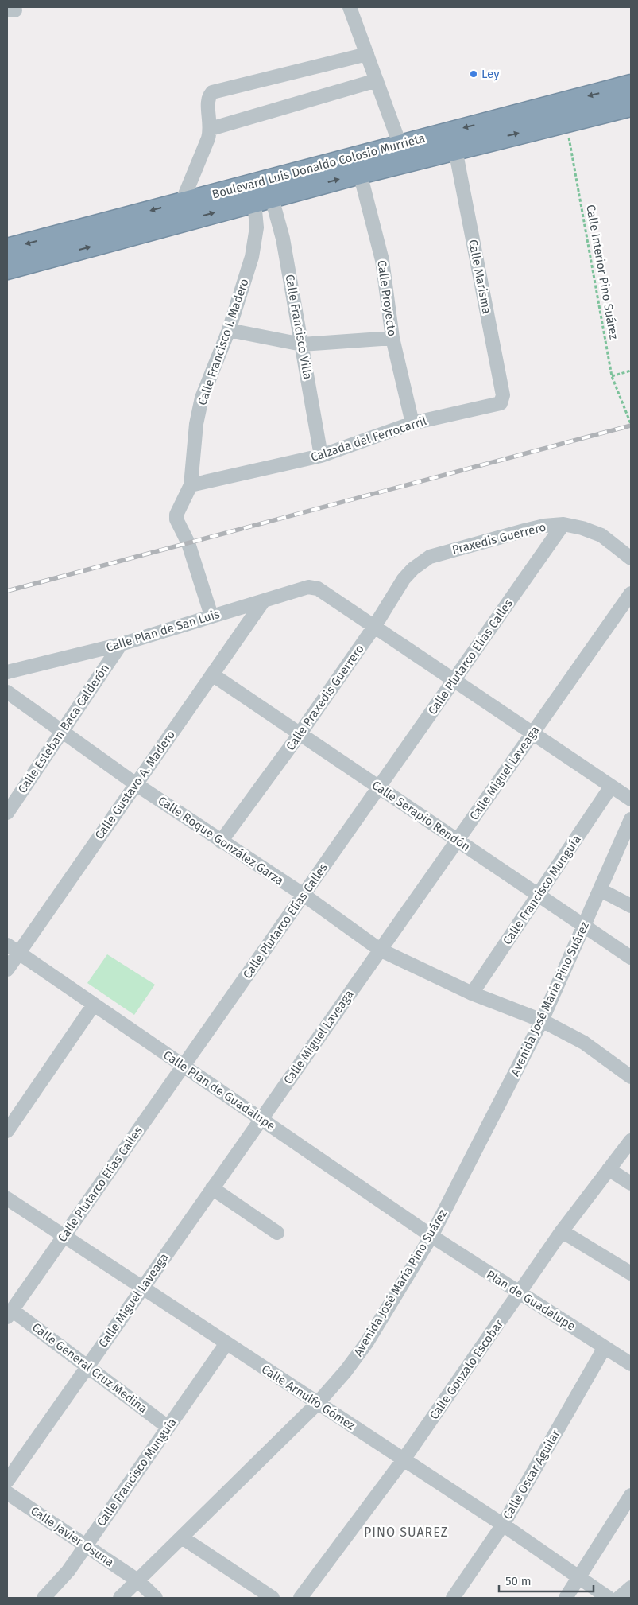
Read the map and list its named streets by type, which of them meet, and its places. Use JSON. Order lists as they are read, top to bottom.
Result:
{
  "streets": {
    "highway": ["Boulevard Luis Donaldo Colosio Murrieta"],
    "street": [
      "Calle Marisma",
      "Calle Proyecto",
      "Calle Francisco Villa",
      "Calle Francisco I. Madero",
      "Calzada del Ferrocarril",
      "Praxedis Guerrero",
      "Calle Plan de San Luis",
      "Calle Plutarco Elías Calles",
      "Calle Praxedis Guerrero",
      "Calle Esteban Baca Calderón",
      "Calle Miguel Laveaga",
      "Calle Gustavo A. Madero",
      "Calle Serapio Rendón",
      "Calle Roque González Garza",
      "Calle Francisco Munguía",
      "Avenida José María Pino Suárez",
      "Calle Plan de Guadalupe",
      "Plan de Guadalupe",
      "Calle General Cruz Medina",
      "Calle Gonzalo Escobar",
      "Calle Arnulfo Gómez",
      "Calle Oscar Aguilar",
      "Calle Javier Osuna"
    ],
    "path": ["Calle Interior Pino Suárez"]
  },
  "crossings": [
    ["Boulevard Luis Donaldo Colosio Murrieta", "Calle Interior Pino Suárez"],
    ["Boulevard Luis Donaldo Colosio Murrieta", "Calle Marisma"],
    ["Boulevard Luis Donaldo Colosio Murrieta", "Calle Proyecto"],
    ["Boulevard Luis Donaldo Colosio Murrieta", "Calle Francisco Villa"],
    ["Boulevard Luis Donaldo Colosio Murrieta", "Calle Francisco I. Madero"],
    ["Calle Marisma", "Calzada del Ferrocarril"],
    ["Calle Proyecto", "Calzada del Ferrocarril"],
    ["Calle Francisco Villa", "Calle Francisco I. Madero"],
    ["Calle Francisco Villa", "Calzada del Ferrocarril"],
    ["Calle Francisco I. Madero", "Calzada del Ferrocarril"],
    ["Calle Francisco I. Madero", "Calle Plan de San Luis"],
    ["Praxedis Guerrero", "Calle Plutarco Elías Calles"],
    ["Praxedis Guerrero", "Calle Praxedis Guerrero"],
    ["Calle Plan de San Luis", "Calle Praxedis Guerrero"],
    ["Calle Plan de San Luis", "Calle Esteban Baca Calderón"],
    ["Calle Plan de San Luis", "Calle Gustavo A. Madero"],
    ["Calle Plutarco Elías Calles", "Calle Serapio Rendón"],
    ["Calle Plutarco Elías Calles", "Calle Roque González Garza"],
    ["Calle Plutarco Elías Calles", "Calle Plan de Guadalupe"],
    ["Calle Plutarco Elías Calles", "Calle General Cruz Medina"],
    ["Calle Plutarco Elías Calles", "Calle Arnulfo Gómez"],
    ["Calle Praxedis Guerrero", "Calle Serapio Rendón"],
    ["Calle Praxedis Guerrero", "Calle Roque González Garza"],
    ["Calle Esteban Baca Calderón", "Calle Roque González Garza"],
    ["Calle Miguel Laveaga", "Calle Serapio Rendón"],
    ["Calle Miguel Laveaga", "Calle Roque González Garza"],
    ["Calle Miguel Laveaga", "Calle Plan de Guadalupe"],
    ["Calle Miguel Laveaga", "Calle General Cruz Medina"],
    ["Calle Miguel Laveaga", "Calle Arnulfo Gómez"],
    ["Calle Gustavo A. Madero", "Calle Serapio Rendón"],
    ["Calle Gustavo A. Madero", "Calle Roque González Garza"],
    ["Calle Gustavo A. Madero", "Calle Plan de Guadalupe"],
    ["Calle Serapio Rendón", "Calle Francisco Munguía"],
    ["Calle Serapio Rendón", "Avenida José María Pino Suárez"],
    ["Calle Roque González Garza", "Calle Francisco Munguía"],
    ["Calle Roque González Garza", "Avenida José María Pino Suárez"],
    ["Calle Francisco Munguía", "Calle General Cruz Medina"],
    ["Calle Francisco Munguía", "Calle Arnulfo Gómez"],
    ["Calle Francisco Munguía", "Calle Javier Osuna"],
    ["Avenida José María Pino Suárez", "Calle Plan de Guadalupe"],
    ["Avenida José María Pino Suárez", "Plan de Guadalupe"],
    ["Avenida José María Pino Suárez", "Calle Arnulfo Gómez"],
    ["Avenida José María Pino Suárez", "Calle Javier Osuna"],
    ["Calle Plan de Guadalupe", "Plan de Guadalupe"],
    ["Plan de Guadalupe", "Calle Gonzalo Escobar"],
    ["Plan de Guadalupe", "Calle Oscar Aguilar"],
    ["Calle Gonzalo Escobar", "Calle Arnulfo Gómez"],
    ["Calle Arnulfo Gómez", "Calle Oscar Aguilar"]
  ],
  "districts": ["PINO SUAREZ"],
  "places": ["Ley"],
  "scale_bar": "50 m"
}
